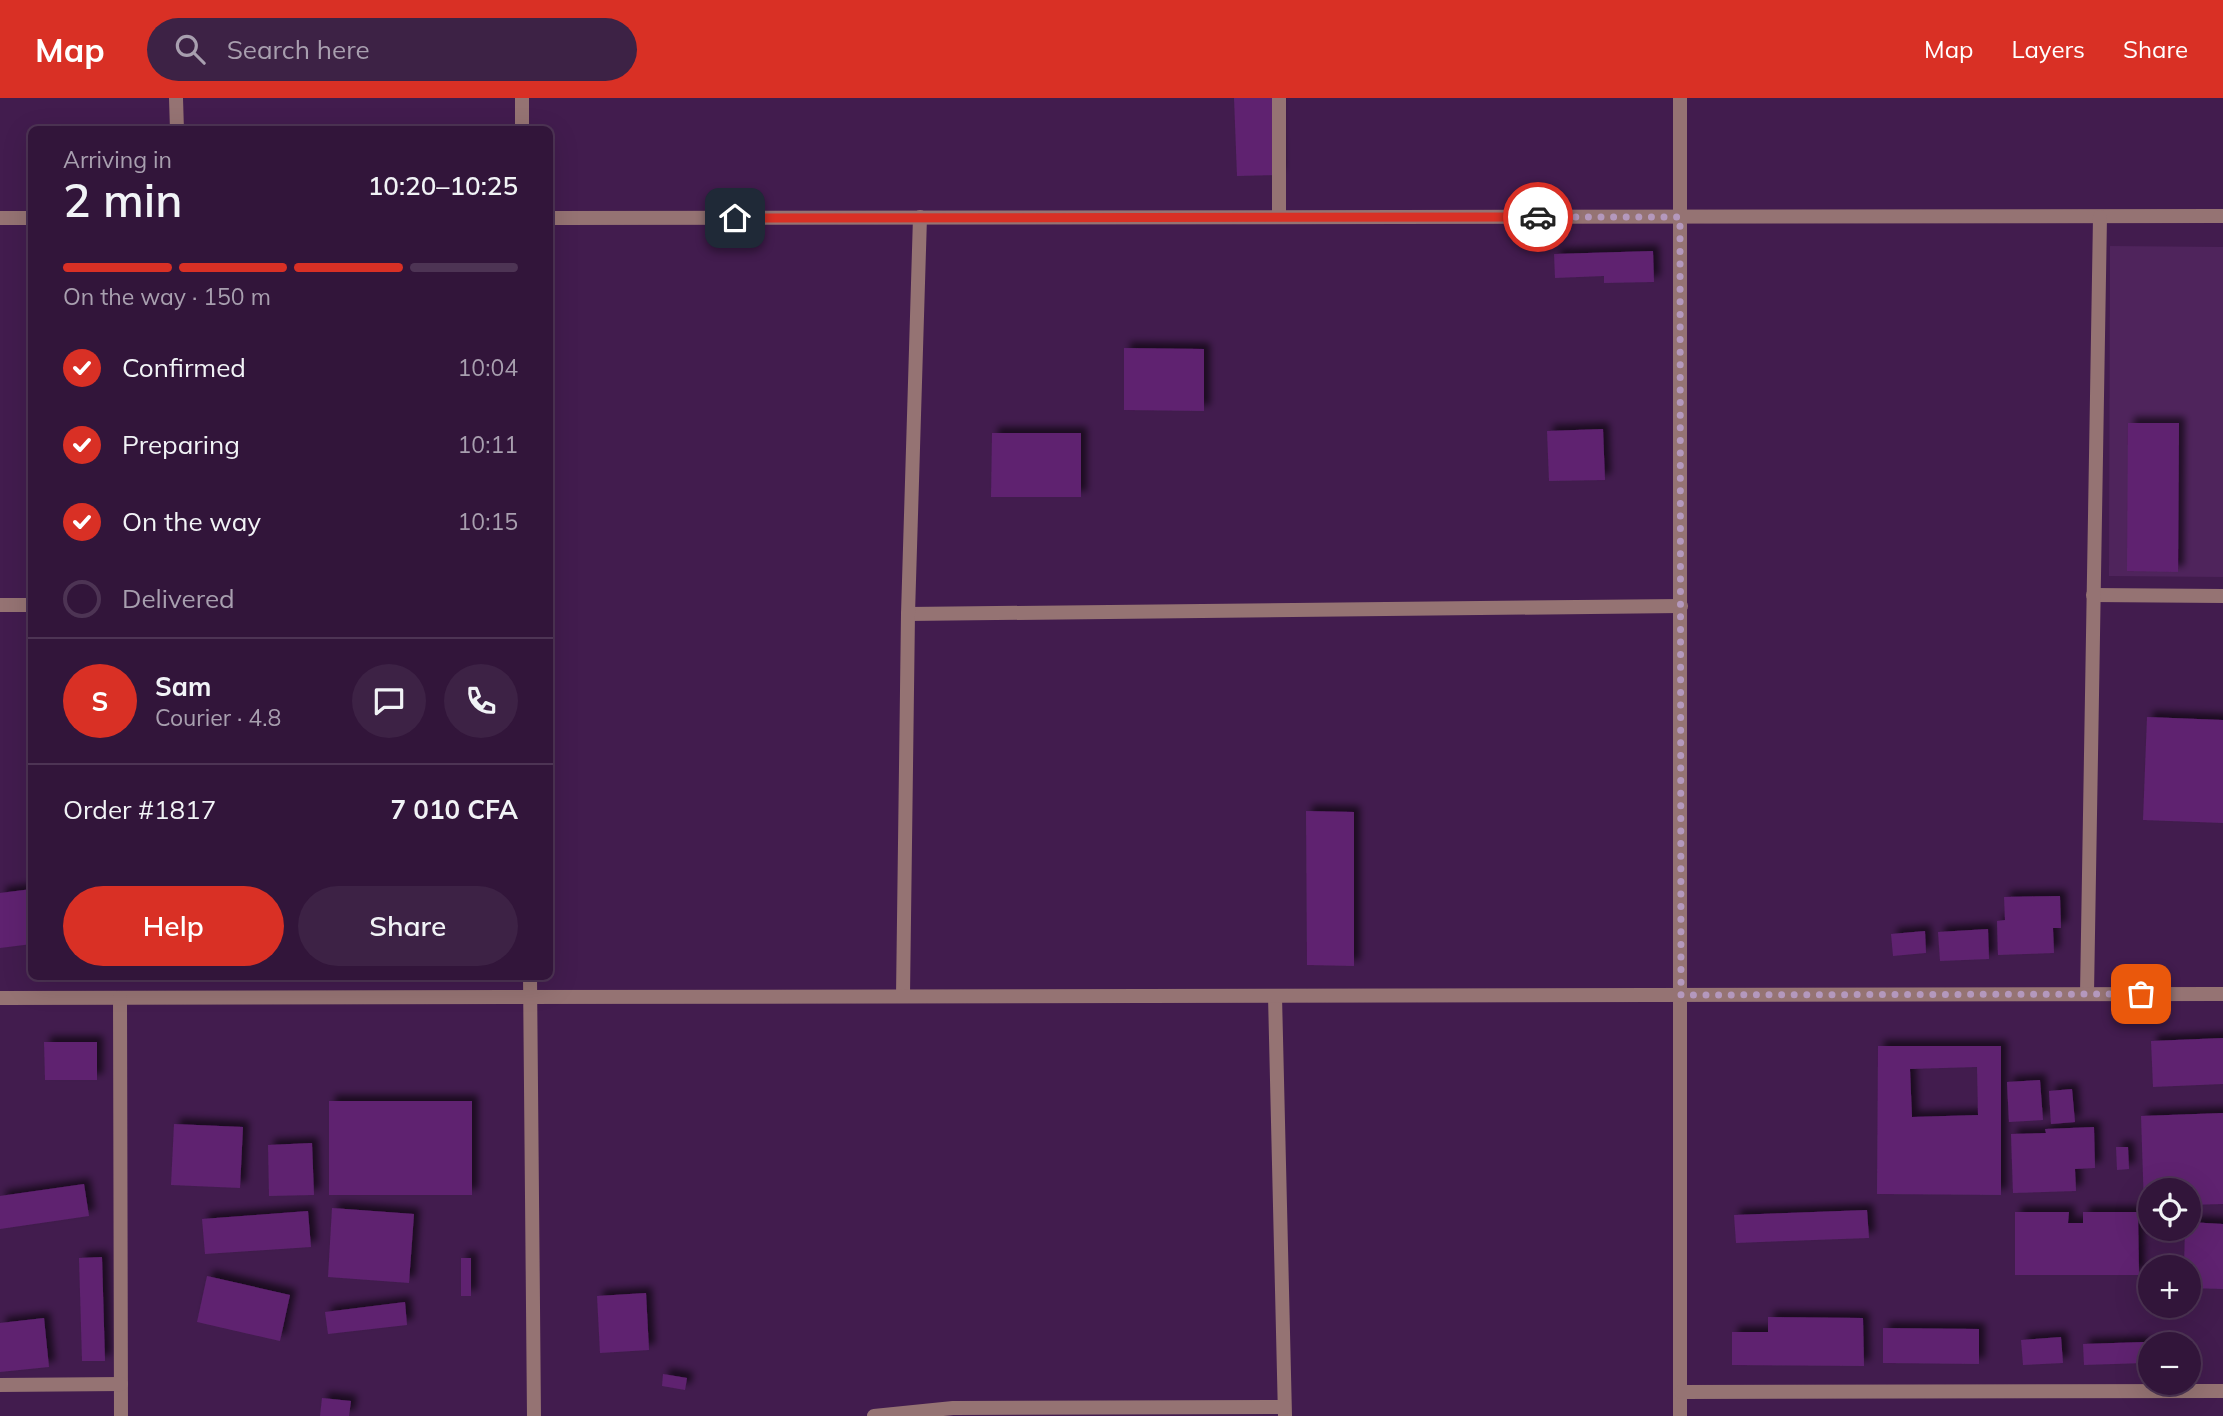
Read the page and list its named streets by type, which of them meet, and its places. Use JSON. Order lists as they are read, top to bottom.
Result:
{
  "page": {
    "header": "Map",
    "search": "Search here",
    "nav": ["Map", "Layers", "Share"],
    "heading": ["2 min", "Arriving in", "10:20–10:25"],
    "panel": [
      "Sam",
      "Courier · 4.8",
      "Order #1817",
      "7 010 CFA"
    ],
    "bar": "On the way · 150 m",
    "list": [
      ["Confirmed", "10:04"],
      ["Preparing", "10:11"],
      ["On the way", "10:15"],
      "Delivered"
    ],
    "round": "S",
    "buttons": ["Help", "Share"],
    "map_buttons": ["+", "−"]
  }
}
